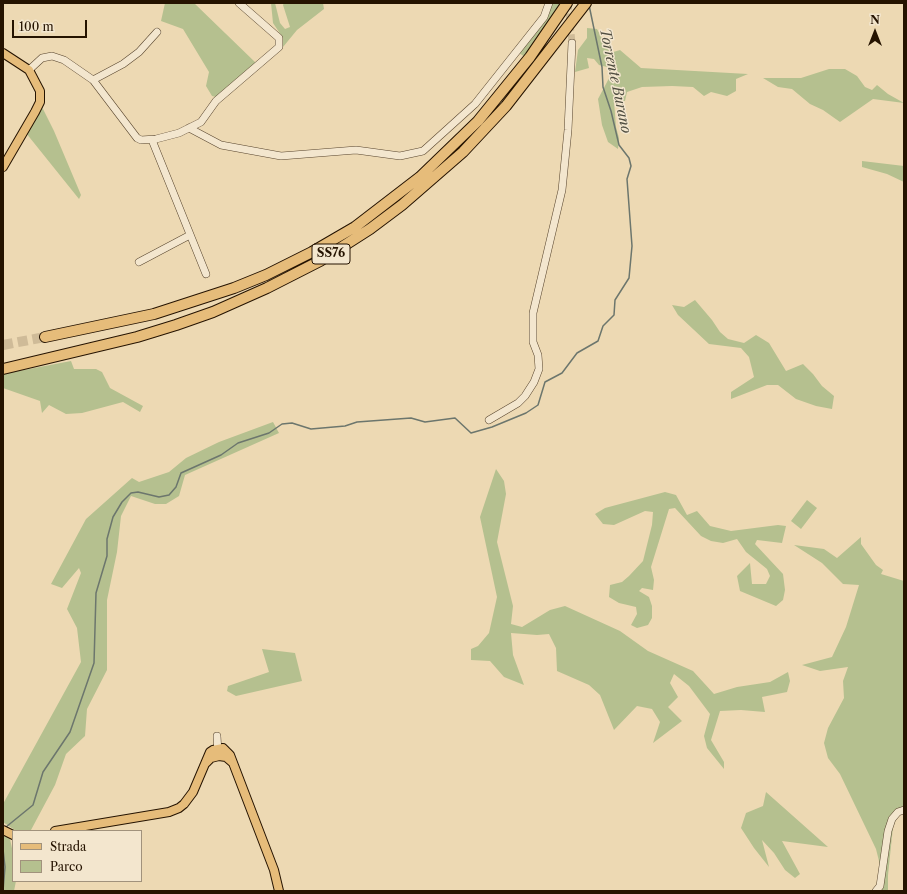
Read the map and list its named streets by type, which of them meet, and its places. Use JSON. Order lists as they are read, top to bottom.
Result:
{
  "streets": {
    "highway": ["SS76"]
  },
  "water": ["Torrente Burano"],
  "legend": ["Strada", "Parco"],
  "scale_bar": "100 m",
  "north": "top"
}
